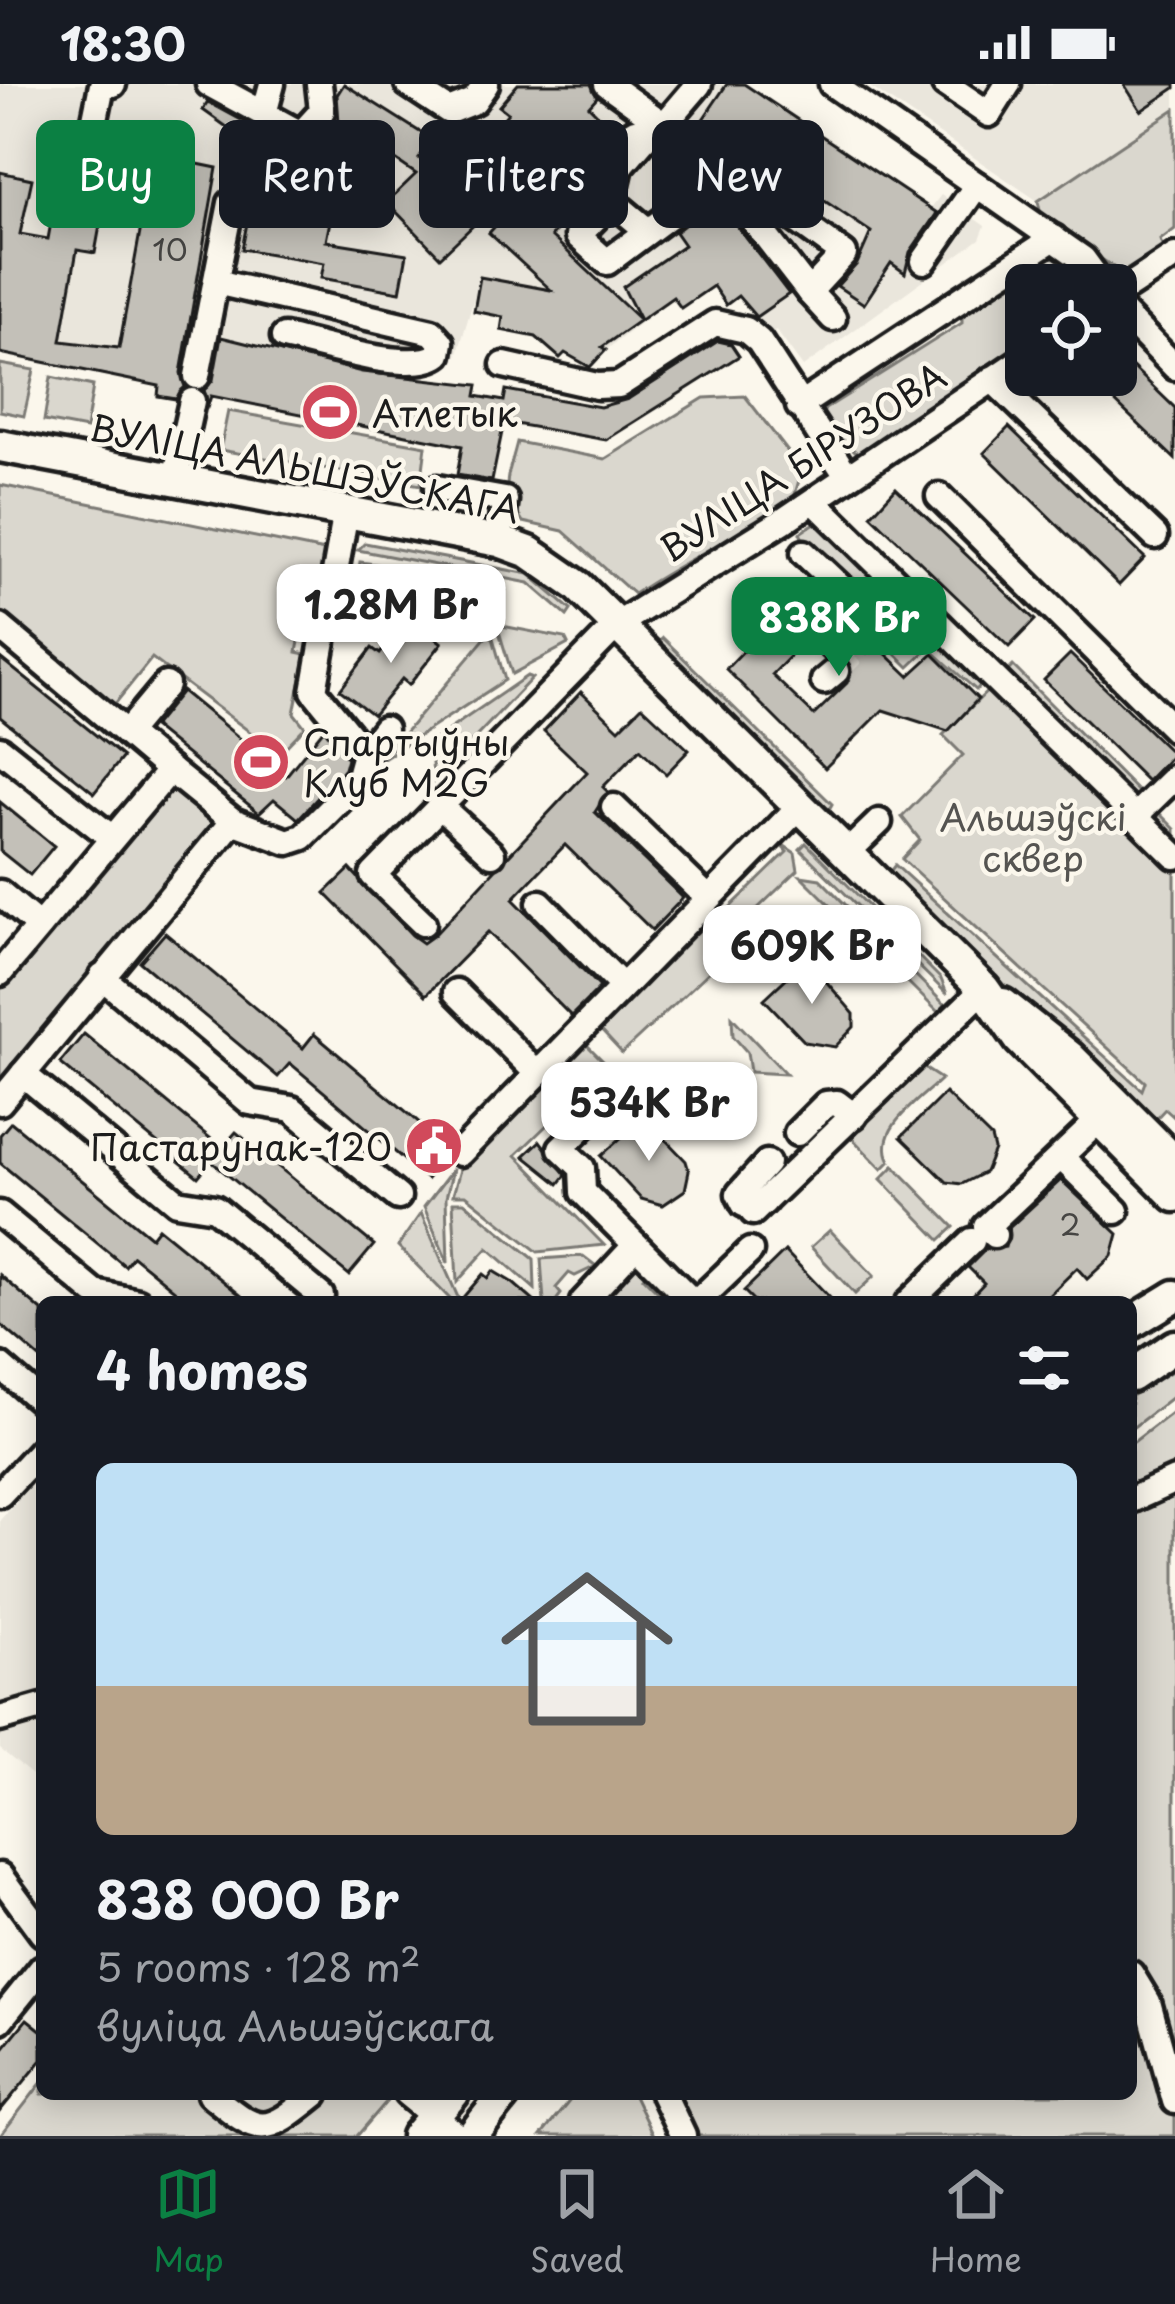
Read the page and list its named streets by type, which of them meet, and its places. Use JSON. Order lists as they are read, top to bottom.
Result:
{
  "streets": {
    "main road": ["ВУЛІЦА АЛЬШЭЎСКАГА"],
    "street": ["ВУЛІЦА БІРУЗОВА"]
  },
  "crossings": [
    ["ВУЛІЦА БІРУЗОВА", "ВУЛІЦА АЛЬШЭЎСКАГА"]
  ],
  "parks": ["Альшэўскі сквер"],
  "places": {
    "sports": ["Атлетык", "Спартыўны Клуб M2G"],
    "public building": ["Пастарунак-120"]
  },
  "house_numbers": ["10", "2"],
  "page": {
    "status": "18:30",
    "chip": [
      "Buy",
      "Rent",
      "Filters",
      "New"
    ],
    "price": [
      "1.28M Br",
      "838K Br",
      "609K Br",
      "534K Br"
    ],
    "heading": "4 homes",
    "list": [
      {
        "name": "838 000 Br",
        "note": "5 rooms · 128 m² · вуліца Альшэўскага"
      }
    ],
    "tabs": ["Map", "Saved", "Home"]
  }
}
